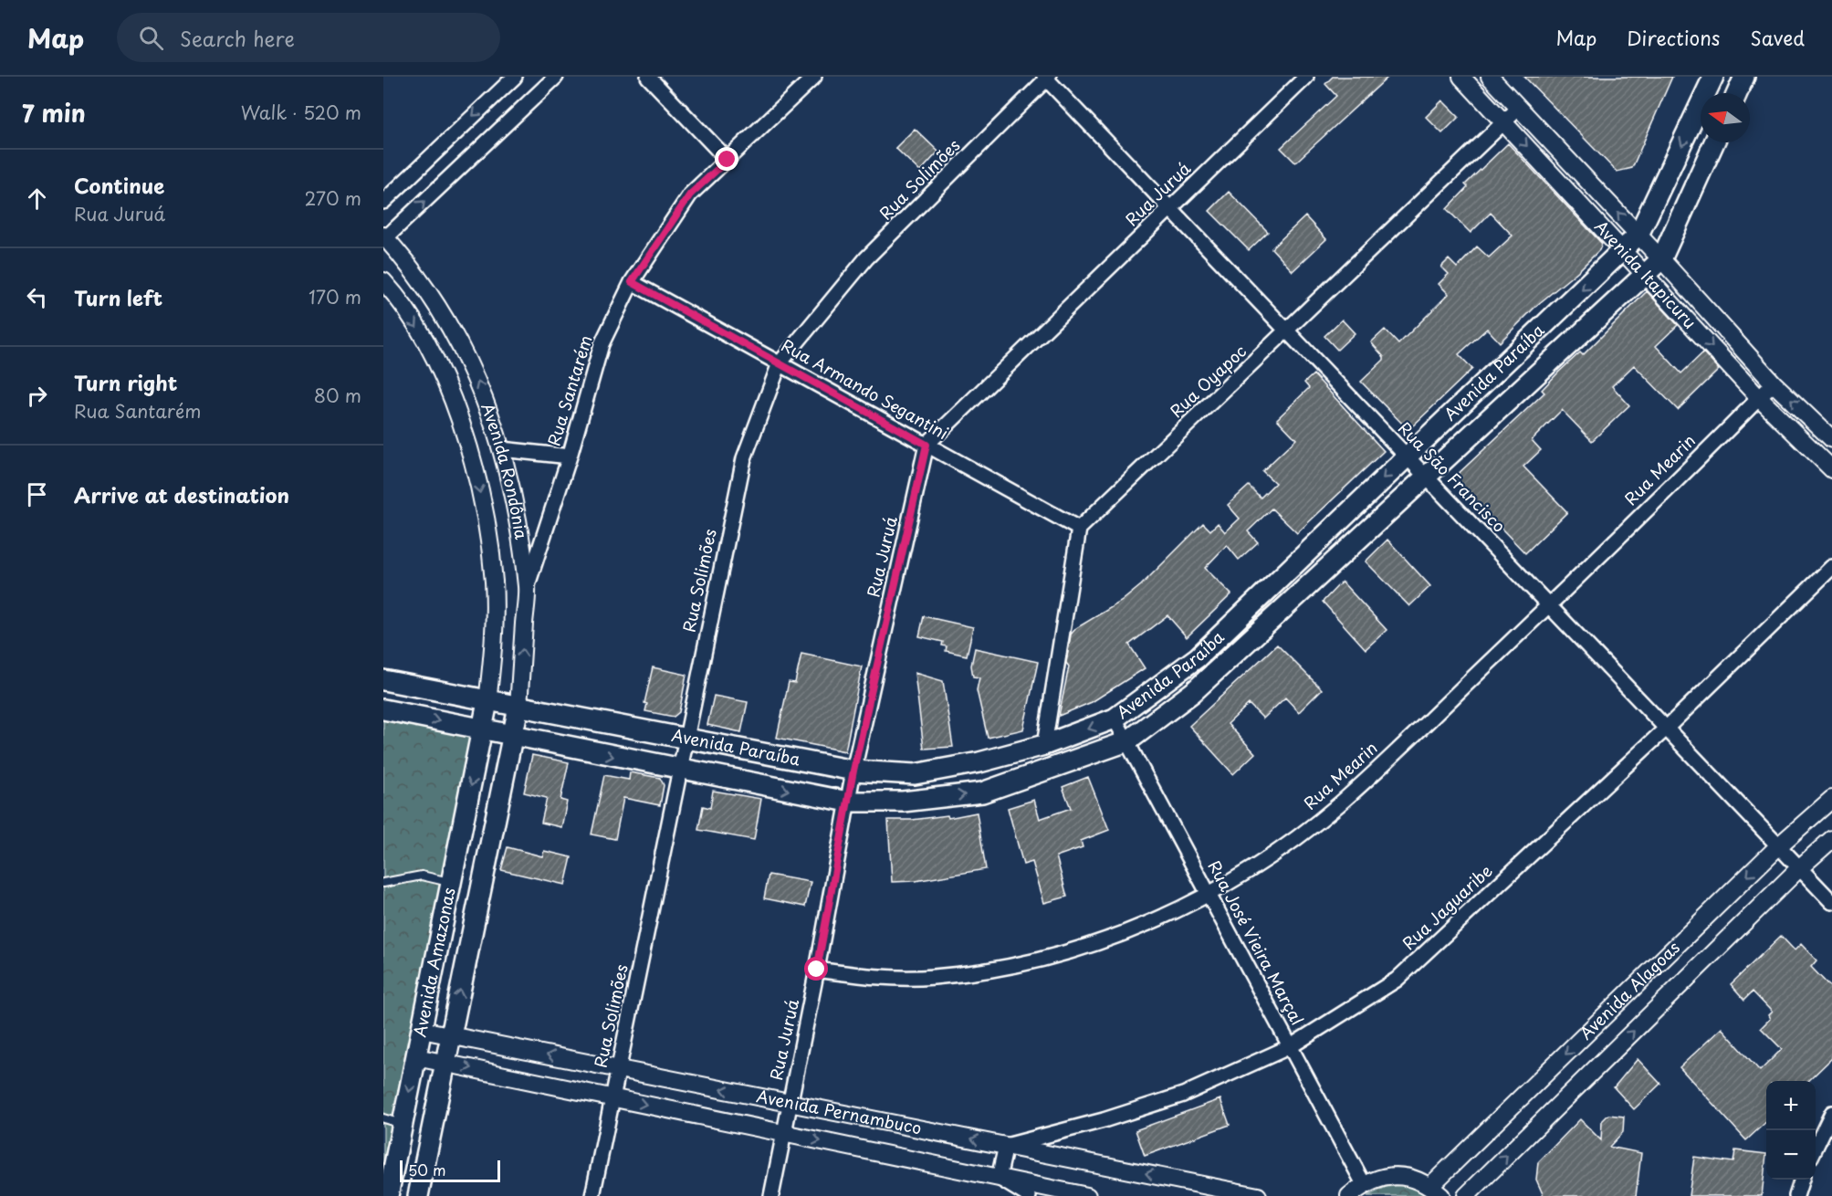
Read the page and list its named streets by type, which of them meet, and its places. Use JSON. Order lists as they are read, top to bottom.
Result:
{
  "streets": {
    "main road": ["Avenida Paraíba", "Avenida Rondônia", "Avenida Amazonas"],
    "street": [
      "Rua Solimões",
      "Rua Juruá",
      "Avenida Itapicuru",
      "Rua Oyapoc",
      "Rua Armando Segantini",
      "Rua Santarém",
      "Rua Mearin",
      "Rua São Francisco",
      "Rua Jaguaribe",
      "Rua José Vieira Marçal",
      "Avenida Alagoas",
      "Avenida Pernambuco"
    ]
  },
  "crossings": [
    ["Rua Solimões", "Avenida Paraíba"],
    ["Rua Solimões", "Rua Armando Segantini"],
    ["Rua Solimões", "Rua São Francisco"],
    ["Rua Solimões", "Avenida Pernambuco"],
    ["Rua Juruá", "Avenida Paraíba"],
    ["Rua Juruá", "Rua Armando Segantini"],
    ["Rua Juruá", "Rua Mearin"],
    ["Rua Juruá", "Rua São Francisco"],
    ["Rua Juruá", "Avenida Pernambuco"],
    ["Avenida Itapicuru", "Avenida Paraíba"],
    ["Avenida Itapicuru", "Rua Oyapoc"],
    ["Avenida Itapicuru", "Rua Mearin"],
    ["Avenida Paraíba", "Avenida Rondônia"],
    ["Avenida Paraíba", "Rua São Francisco"],
    ["Avenida Paraíba", "Rua José Vieira Marçal"],
    ["Avenida Paraíba", "Avenida Amazonas"],
    ["Rua Oyapoc", "Rua Armando Segantini"],
    ["Rua Oyapoc", "Rua São Francisco"],
    ["Rua Armando Segantini", "Rua Santarém"],
    ["Rua Santarém", "Avenida Rondônia"],
    ["Rua Mearin", "Rua São Francisco"],
    ["Rua Mearin", "Rua José Vieira Marçal"],
    ["Avenida Rondônia", "Avenida Amazonas"],
    ["Rua São Francisco", "Rua Jaguaribe"],
    ["Rua São Francisco", "Avenida Alagoas"],
    ["Rua Jaguaribe", "Rua José Vieira Marçal"],
    ["Rua Jaguaribe", "Avenida Pernambuco"],
    ["Avenida Amazonas", "Avenida Pernambuco"]
  ],
  "scale_bar": "50 m",
  "north": "left",
  "page": {
    "header": "Map",
    "search": "Search here",
    "nav": ["Map", "Directions", "Saved"],
    "heading": ["7 min", "Walk · 520 m"],
    "list": [
      ["Continue", "Rua Juruá", "270 m"],
      ["Turn left", "170 m"],
      ["Turn right", "Rua Santarém", "80 m"],
      "Arrive at destination"
    ],
    "map_buttons": ["+", "−"],
    "scale": "50 m"
  }
}
